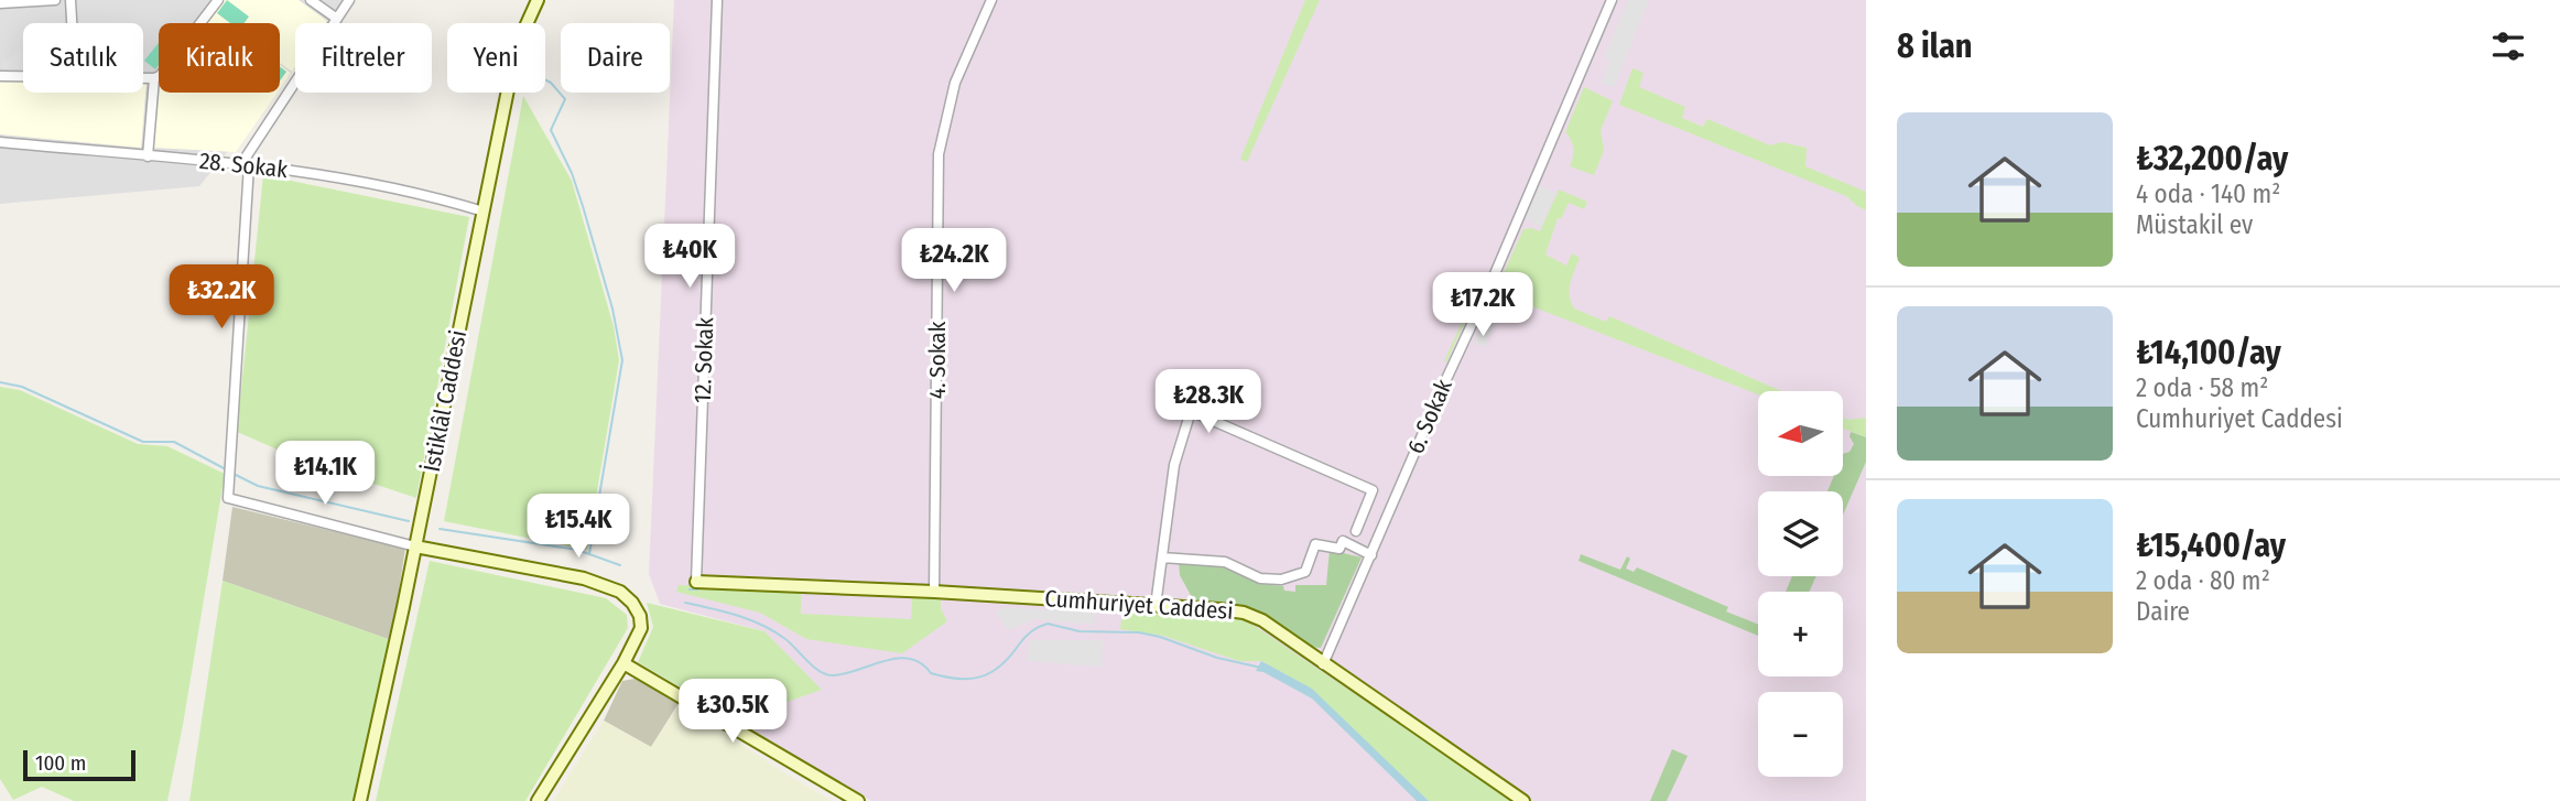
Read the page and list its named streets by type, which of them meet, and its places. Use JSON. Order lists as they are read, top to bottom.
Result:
{
  "streets": {
    "street": [
      "28. Sokak",
      "12. Sokak",
      "4. Sokak",
      "İstiklâl Caddesi",
      "6. Sokak",
      "Cumhuriyet Caddesi"
    ]
  },
  "crossings": [
    ["28. Sokak", "İstiklâl Caddesi"],
    ["12. Sokak", "Cumhuriyet Caddesi"],
    ["4. Sokak", "Cumhuriyet Caddesi"],
    ["6. Sokak", "Cumhuriyet Caddesi"]
  ],
  "scale_bar": "100 m",
  "north": "left",
  "page": {
    "heading": "8 ilan",
    "chip": [
      "Satılık",
      "Kiralık",
      "Filtreler",
      "Yeni",
      "Daire"
    ],
    "list": [
      {
        "name": "₺32,200/ay",
        "note": "4 oda · 140 m² · Müstakil ev"
      },
      {
        "name": "₺14,100/ay",
        "note": "2 oda · 58 m² · Cumhuriyet Caddesi"
      },
      {
        "name": "₺15,400/ay",
        "note": "2 oda · 80 m² · Daire"
      }
    ],
    "price": [
      "₺40K",
      "₺24.2K",
      "₺32.2K",
      "₺17.2K",
      "₺28.3K",
      "₺14.1K",
      "₺15.4K",
      "₺30.5K"
    ],
    "map_buttons": ["+", "−"],
    "scale": "100 m"
  }
}
